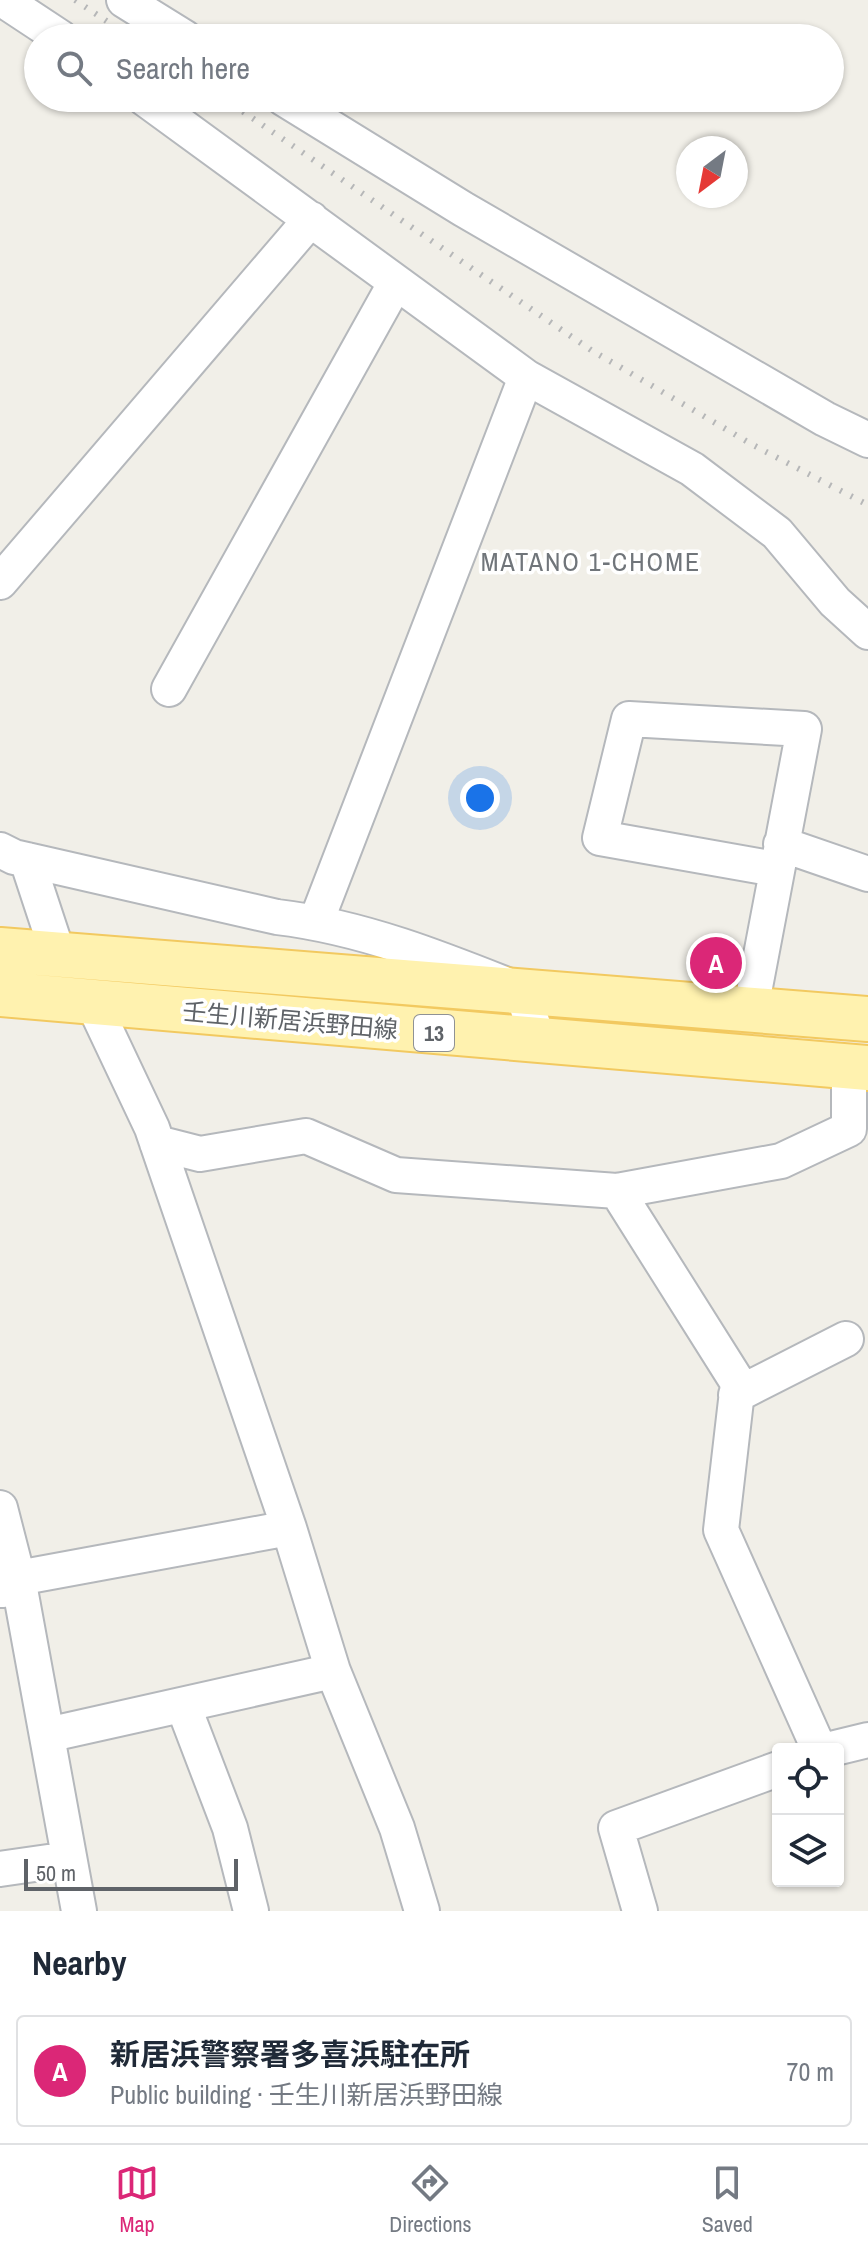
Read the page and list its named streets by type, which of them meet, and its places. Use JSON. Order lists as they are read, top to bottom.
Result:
{
  "streets": {
    "main road": ["壬生川新居浜野田線", "13"]
  },
  "districts": ["MATANO 1-CHOME"],
  "scale_bar": "50 m",
  "north": "bottom left",
  "page": {
    "search": "Search here",
    "pins": "A",
    "scale": "50 m",
    "heading": "Nearby",
    "list": [
      {
        "mark": "A",
        "name": "新居浜警察署多喜浜駐在所",
        "note": "Public building · 壬生川新居浜野田線",
        "value": "70 m"
      }
    ],
    "nav": ["Map", "Directions", "Saved"]
  }
}
